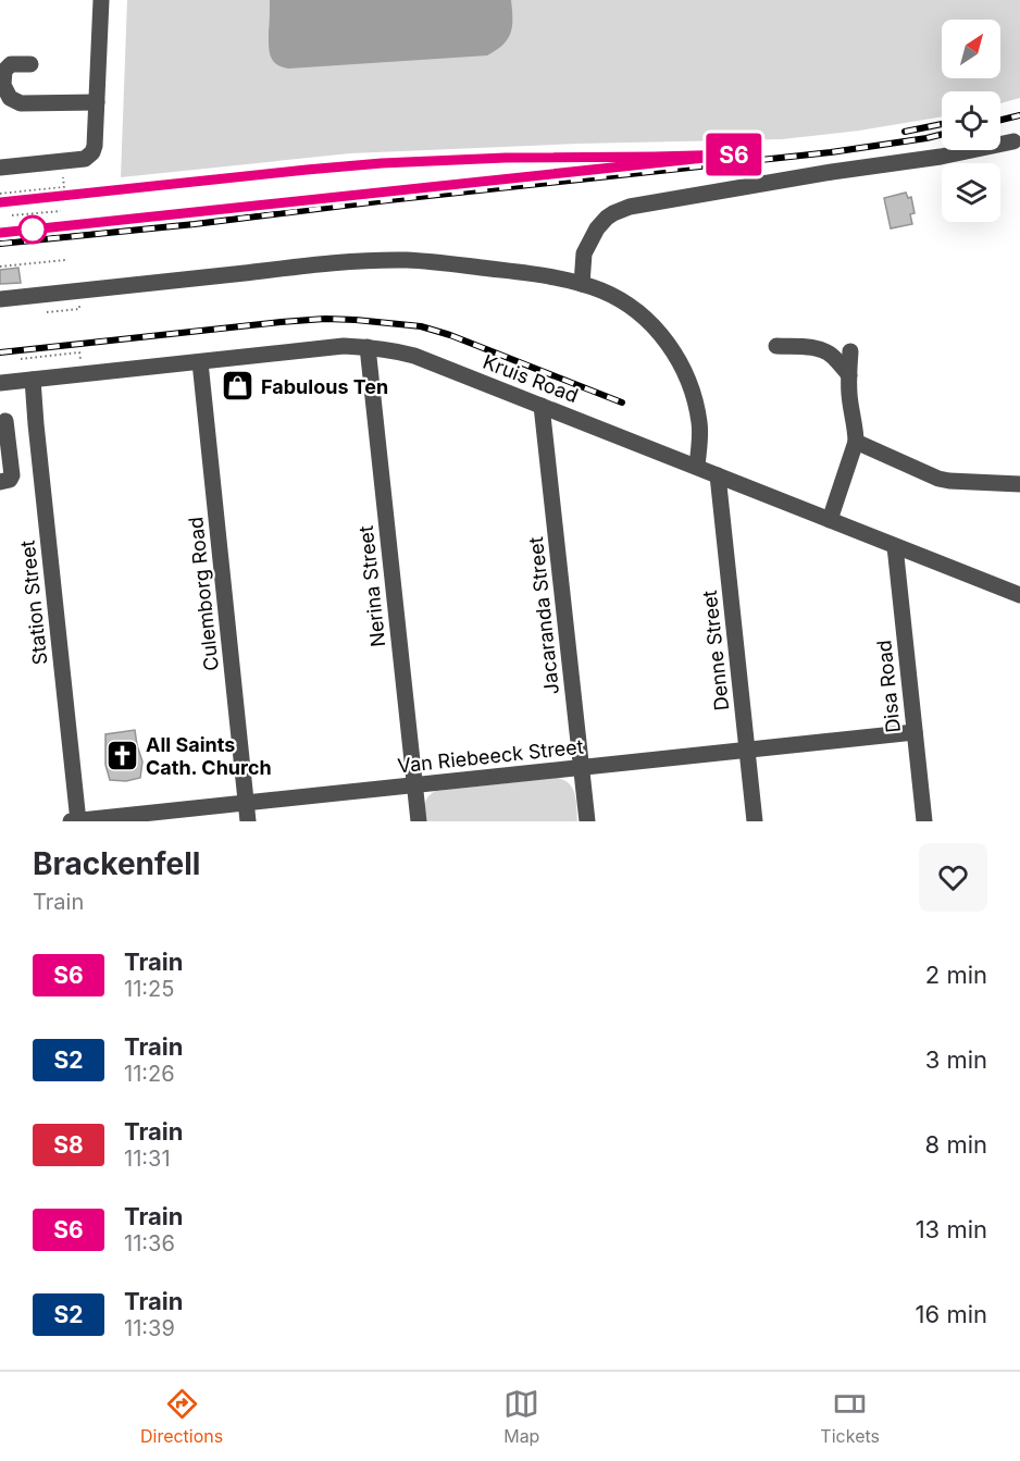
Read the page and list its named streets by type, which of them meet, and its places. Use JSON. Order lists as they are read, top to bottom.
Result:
{
  "streets": {
    "street": [
      "Kruis Road",
      "Nerina Street",
      "Culemborg Road",
      "Station Street",
      "Jacaranda Street",
      "Denne Street",
      "Disa Road",
      "Van Riebeeck Street"
    ]
  },
  "crossings": [
    ["Kruis Road", "Nerina Street"],
    ["Kruis Road", "Culemborg Road"],
    ["Kruis Road", "Station Street"],
    ["Kruis Road", "Jacaranda Street"],
    ["Kruis Road", "Denne Street"],
    ["Kruis Road", "Disa Road"],
    ["Nerina Street", "Van Riebeeck Street"],
    ["Culemborg Road", "Van Riebeeck Street"],
    ["Station Street", "Van Riebeeck Street"],
    ["Jacaranda Street", "Van Riebeeck Street"],
    ["Denne Street", "Van Riebeeck Street"],
    ["Disa Road", "Van Riebeeck Street"]
  ],
  "places": {
    "shop": ["Fabulous Ten"],
    "church": ["All Saints Cath. Church"]
  },
  "north": "top right",
  "page": {
    "on_map": "S6",
    "heading": ["Brackenfell", "Train"],
    "list": [
      {
        "mark": "S6",
        "name": "Train",
        "note": "11:25",
        "value": "2 min"
      },
      {
        "mark": "S2",
        "name": "Train",
        "note": "11:26",
        "value": "3 min"
      },
      {
        "mark": "S8",
        "name": "Train",
        "note": "11:31",
        "value": "8 min"
      },
      {
        "mark": "S6",
        "name": "Train",
        "note": "11:36",
        "value": "13 min"
      },
      {
        "mark": "S2",
        "name": "Train",
        "note": "11:39",
        "value": "16 min"
      }
    ],
    "tabs": ["Directions", "Map", "Tickets"]
  }
}
